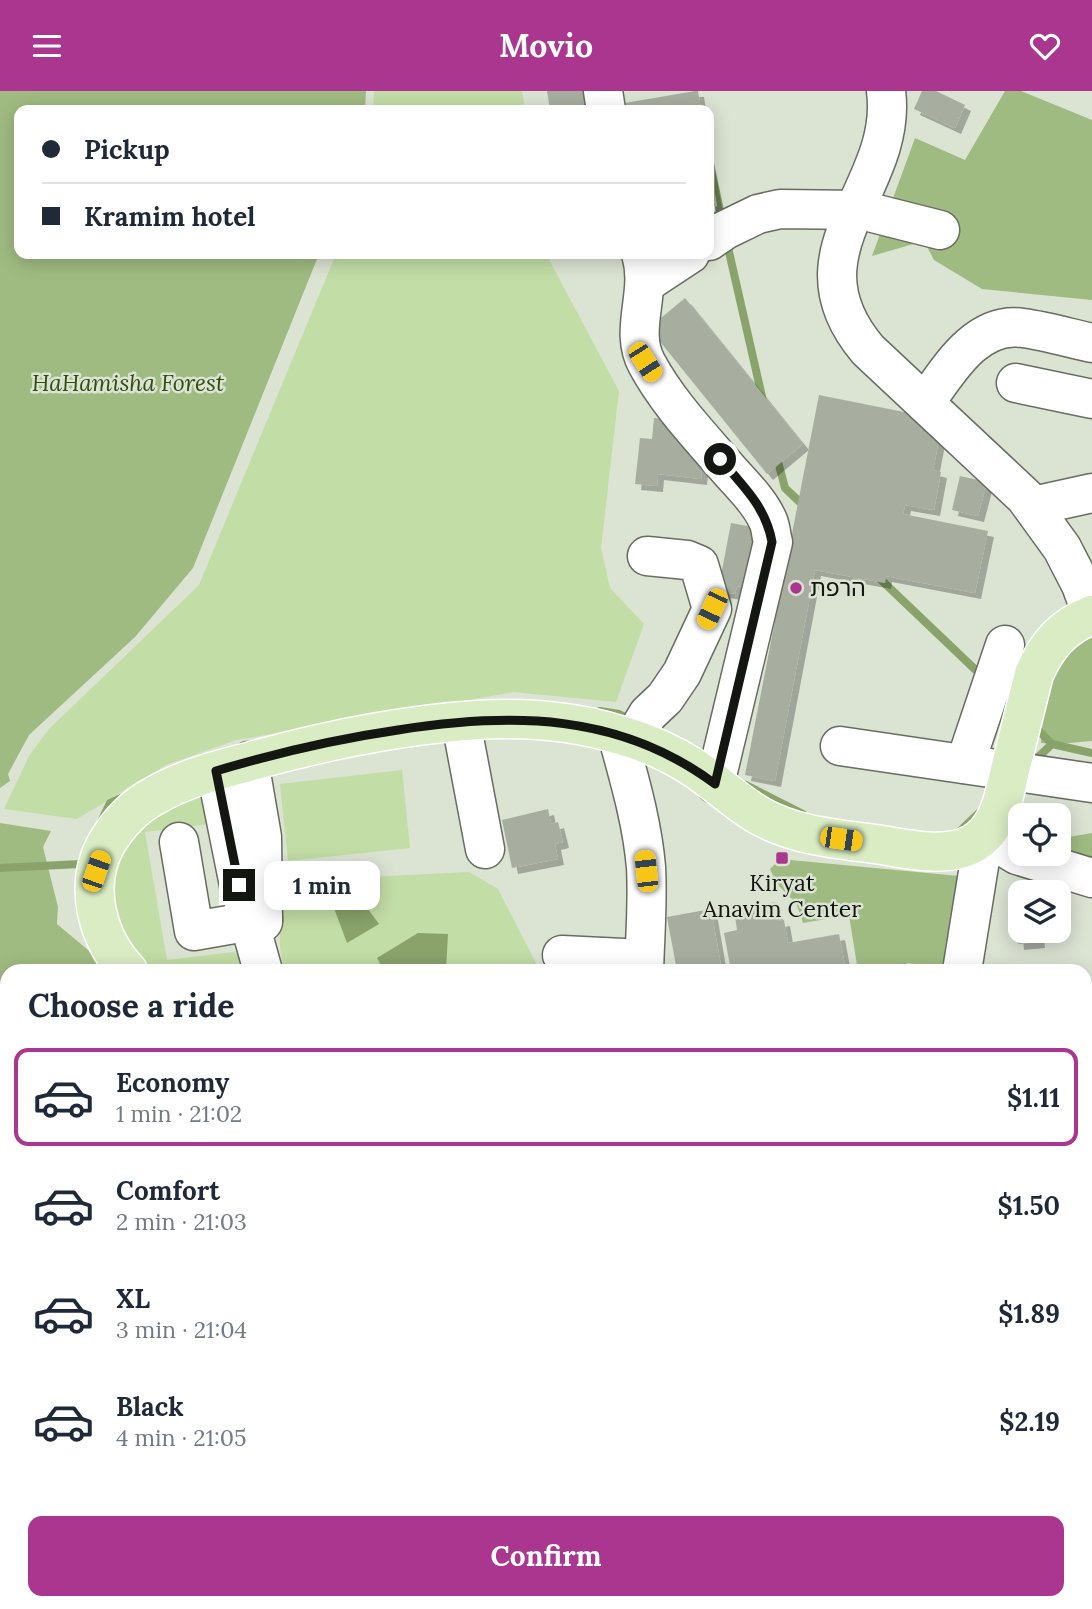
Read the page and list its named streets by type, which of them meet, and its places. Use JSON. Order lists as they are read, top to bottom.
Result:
{
  "parks": ["HaHamisha Forest"],
  "places": {
    "other": ["הרפת"],
    "transit": ["Kiryat Anavim Center"]
  },
  "page": {
    "header": "Movio",
    "banner": ["Pickup", "Kramim hotel"],
    "bubble": "1 min",
    "heading": "Choose a ride",
    "list": [
      {
        "name": "Economy",
        "note": "1 min · 21:02",
        "value": "$1.11"
      },
      {
        "name": "Comfort",
        "note": "2 min · 21:03",
        "value": "$1.50"
      },
      {
        "name": "XL",
        "note": "3 min · 21:04",
        "value": "$1.89"
      },
      {
        "name": "Black",
        "note": "4 min · 21:05",
        "value": "$2.19"
      }
    ],
    "buttons": "Confirm"
  }
}
